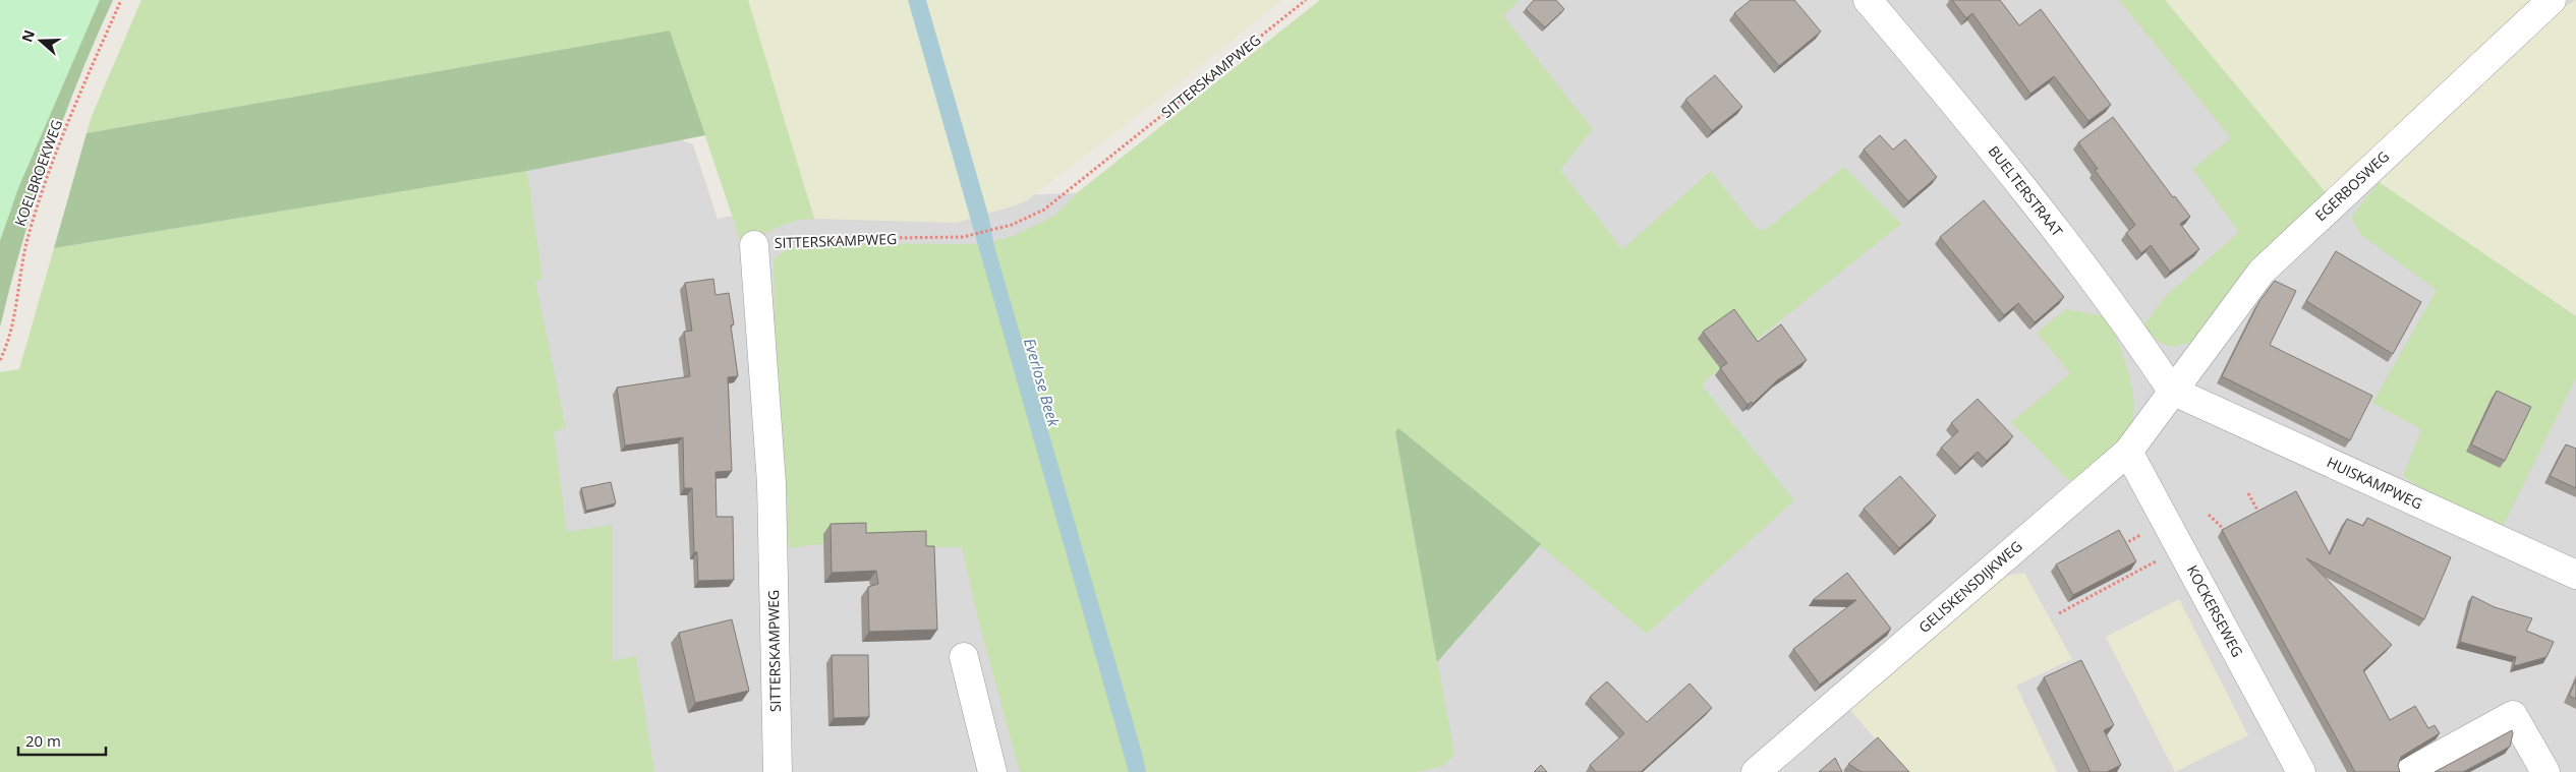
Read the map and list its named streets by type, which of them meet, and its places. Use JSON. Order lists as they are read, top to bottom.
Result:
{
  "streets": {
    "street": [
      "SITTERSKAMPWEG",
      "EGERBOSWEG",
      "BUELTERSTRAAT",
      "HUISKAMPWEG",
      "GELISKENSDIJKWEG",
      "KOCKERSEWEG"
    ],
    "path": ["KOELBROEKWEG"]
  },
  "crossings": [
    ["EGERBOSWEG", "BUELTERSTRAAT"],
    ["EGERBOSWEG", "HUISKAMPWEG"],
    ["EGERBOSWEG", "GELISKENSDIJKWEG"],
    ["BUELTERSTRAAT", "HUISKAMPWEG"],
    ["BUELTERSTRAAT", "GELISKENSDIJKWEG"],
    ["HUISKAMPWEG", "GELISKENSDIJKWEG"],
    ["GELISKENSDIJKWEG", "KOCKERSEWEG"]
  ],
  "water": ["Everlose Beek"],
  "scale_bar": "20 m",
  "north": "left"
}
